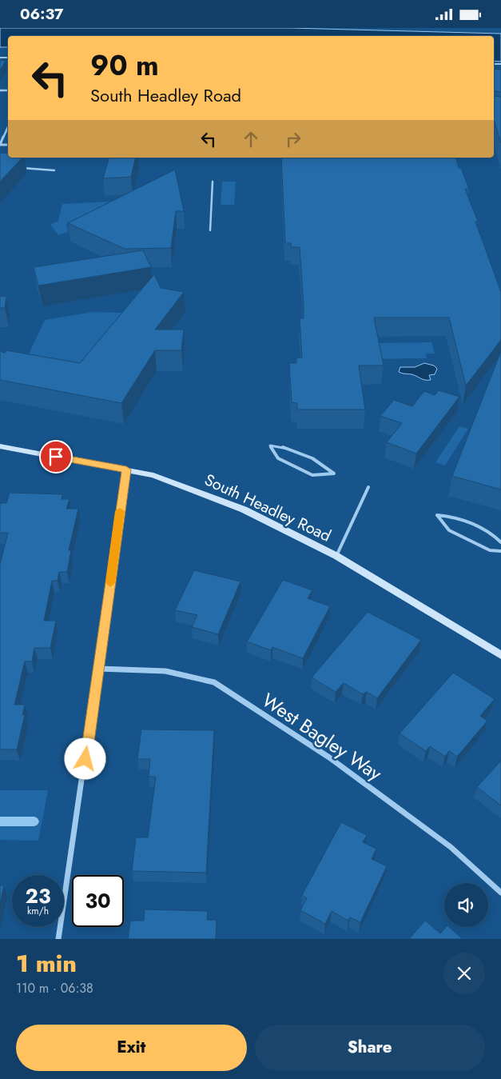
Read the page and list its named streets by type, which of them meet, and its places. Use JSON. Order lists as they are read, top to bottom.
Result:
{
  "streets": {
    "street": ["South Headley Road", "West Bagley Way"]
  },
  "page": {
    "status": "06:37",
    "turn": ["90 m", "South Headley Road"],
    "speed": "23 km/h",
    "limit": "30",
    "heading": ["1 min", "110 m · 06:38"],
    "buttons": ["Exit", "Share"]
  }
}
